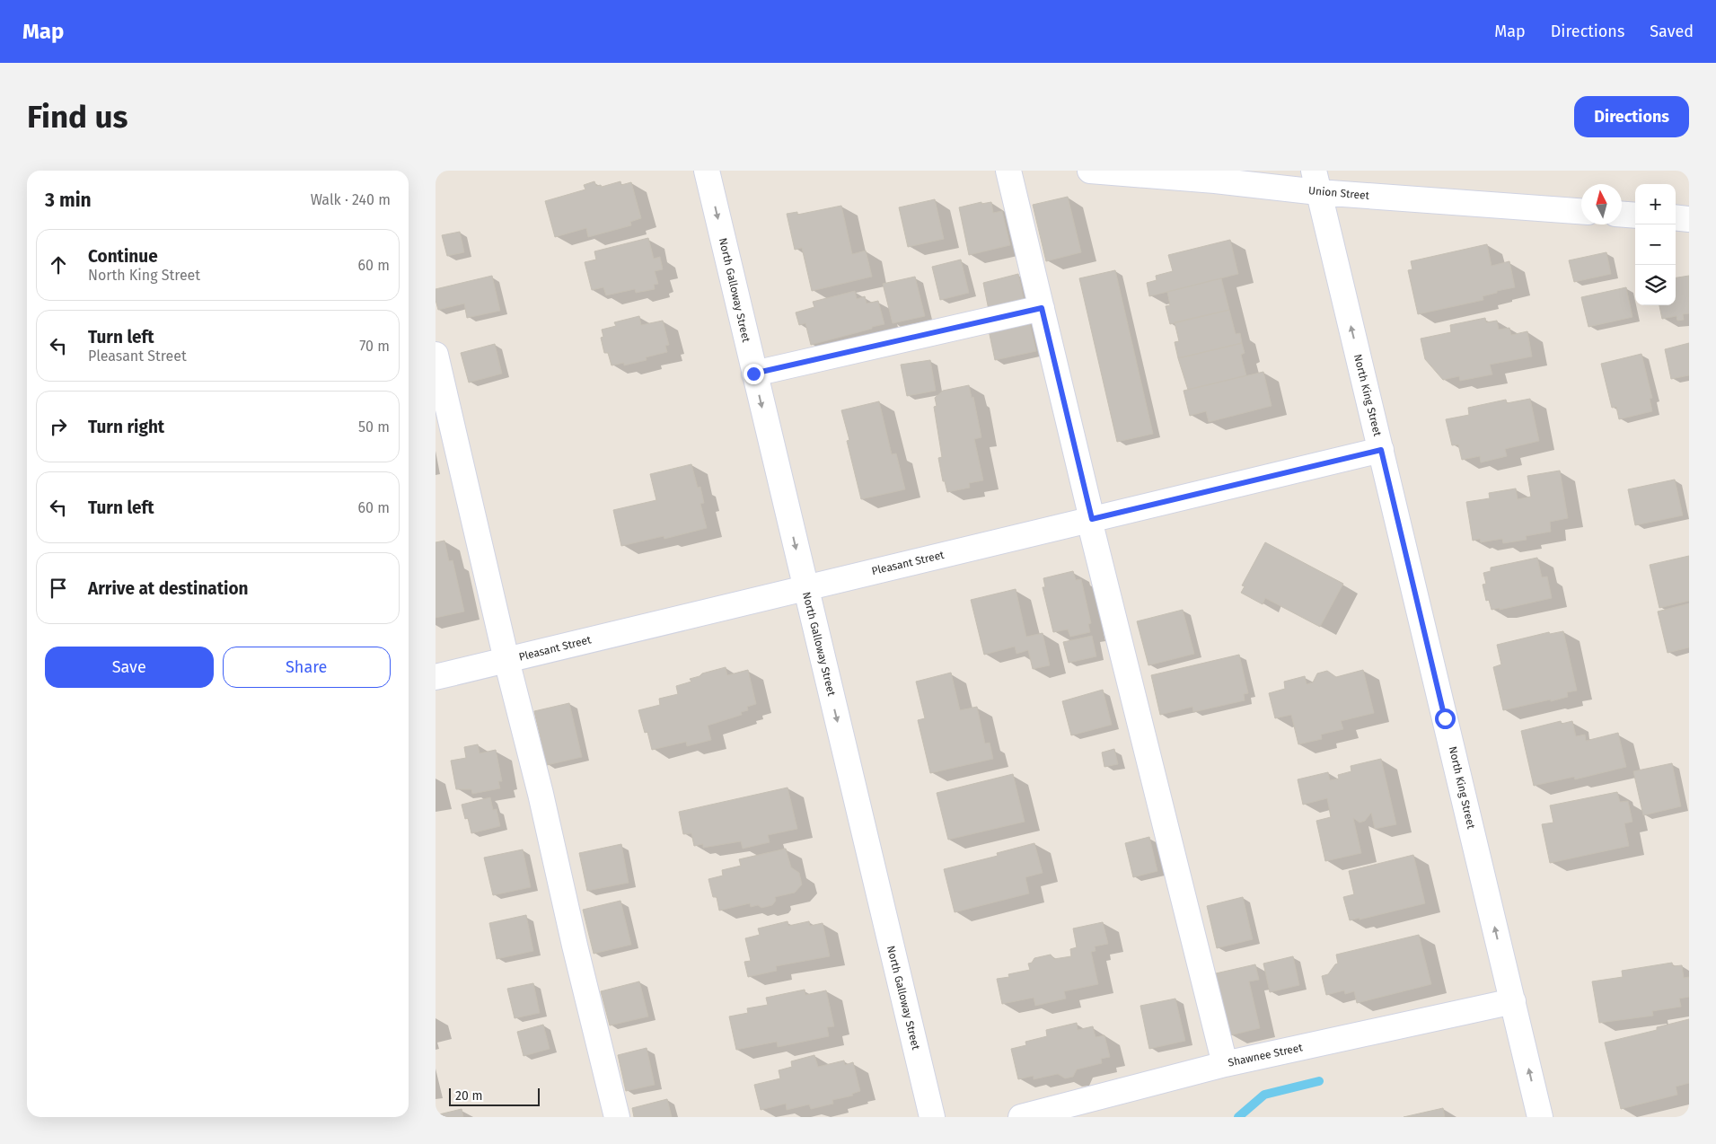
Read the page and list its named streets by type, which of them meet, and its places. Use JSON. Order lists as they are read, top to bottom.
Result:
{
  "streets": {
    "street": [
      "Union Street",
      "North Galloway Street",
      "North King Street",
      "Pleasant Street",
      "Shawnee Street"
    ]
  },
  "crossings": [
    ["Union Street", "North King Street"],
    ["North Galloway Street", "Pleasant Street"],
    ["North King Street", "Pleasant Street"],
    ["North King Street", "Shawnee Street"]
  ],
  "one_way": ["North Galloway Street", "North King Street"],
  "scale_bar": "20 m",
  "north": "top",
  "page": {
    "header": "Map",
    "nav": ["Map", "Directions", "Saved"],
    "buttons": [
      "Directions",
      ["Save", "Share"]
    ],
    "title": "Find us",
    "heading": ["3 min", "Walk · 240 m"],
    "map_buttons": ["+", "−"],
    "list": [
      ["Continue", "North King Street", "60 m"],
      ["Turn left", "Pleasant Street", "70 m"],
      ["Turn right", "50 m"],
      ["Turn left", "60 m"],
      "Arrive at destination"
    ],
    "scale": "20 m"
  }
}
